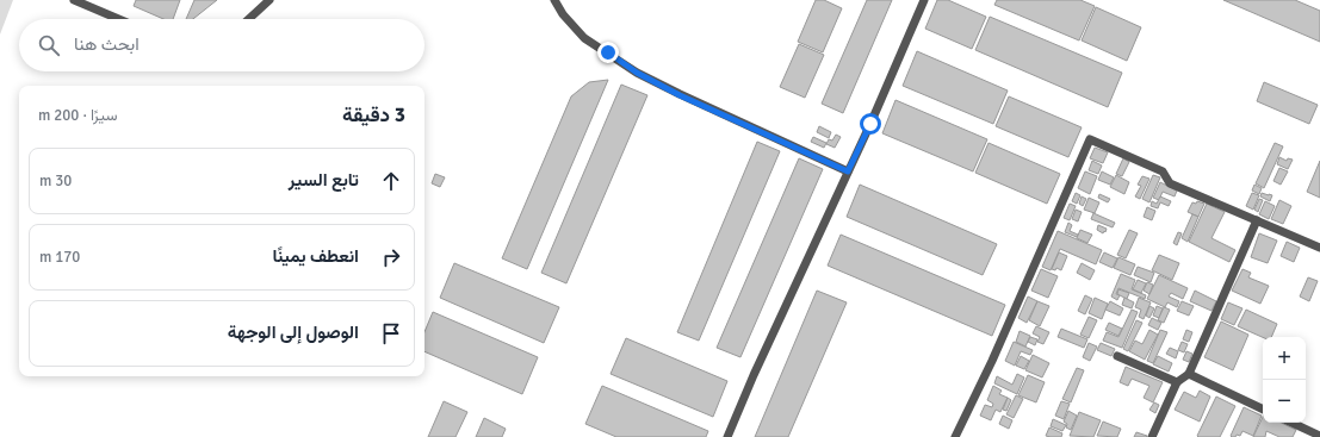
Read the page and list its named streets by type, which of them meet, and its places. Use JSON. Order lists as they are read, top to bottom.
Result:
{
  "page": {
    "search": "ابحث هنا",
    "heading": ["3 دقيقة", "سيرًا · 200 m"],
    "list": [
      ["تابع السير", "30 m"],
      ["انعطف يمينًا", "170 m"],
      "الوصول إلى الوجهة"
    ],
    "map_buttons": ["+", "−"]
  }
}
